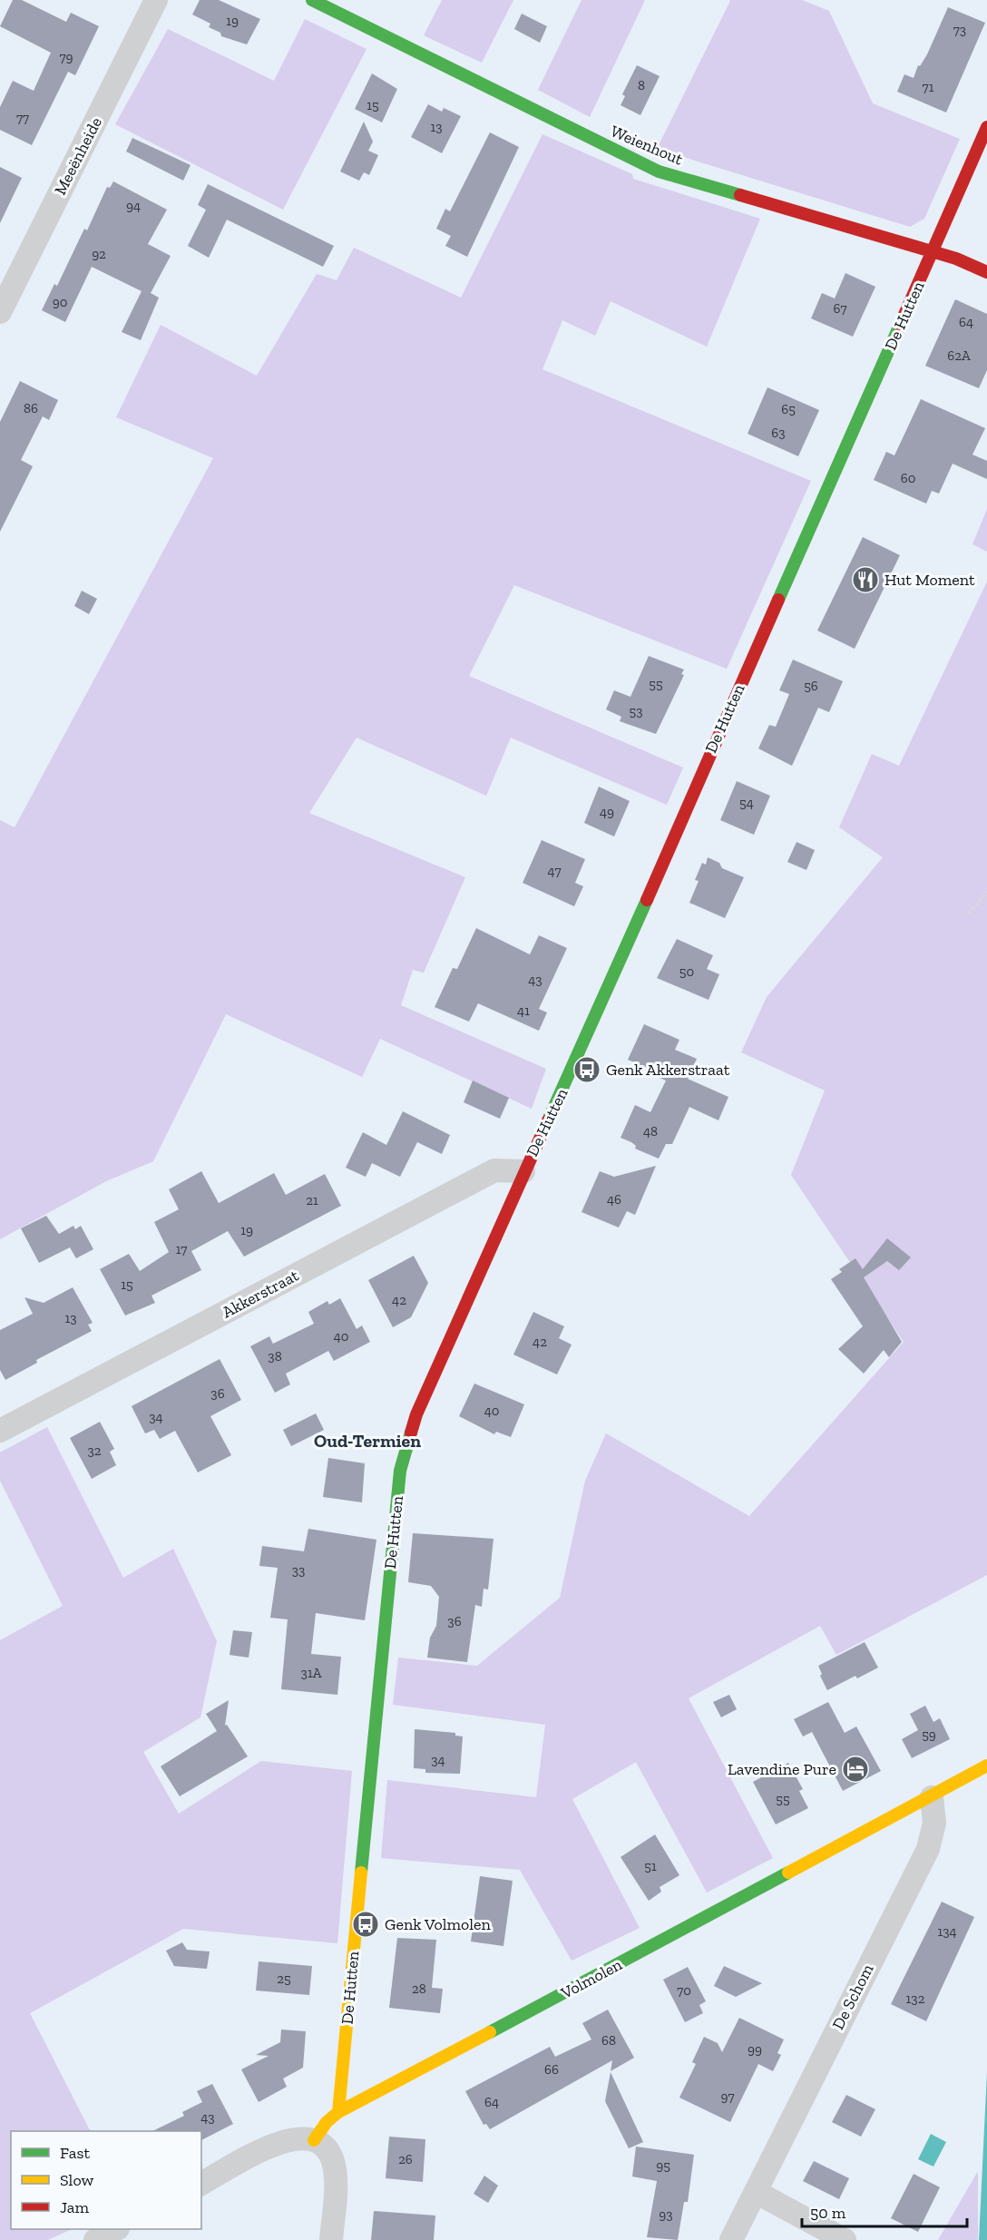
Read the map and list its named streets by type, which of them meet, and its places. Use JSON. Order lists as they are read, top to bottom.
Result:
{
  "streets": {
    "street": [
      "Weienhout",
      "Meeënheide",
      "De Hutten",
      "Akkerstraat",
      "Volmolen",
      "De Schom"
    ]
  },
  "crossings": [
    ["Weienhout", "De Hutten"],
    ["De Hutten", "Akkerstraat"],
    ["De Hutten", "Volmolen"],
    ["Volmolen", "De Schom"]
  ],
  "districts": ["Oud-Termien"],
  "places": {
    "restaurant": ["Hut Moment"],
    "bus stop": ["Genk Akkerstraat", "Genk Volmolen"],
    "hotel": ["Lavendine Pure"]
  },
  "house_numbers": [
    "19",
    "73",
    "79",
    "8",
    "71",
    "15",
    "77",
    "13",
    "94",
    "92",
    "90",
    "67",
    "64",
    "62A",
    "86",
    "65",
    "63",
    "60",
    "55",
    "56",
    "53",
    "54",
    "49",
    "47",
    "50",
    "43",
    "41",
    "48",
    "46",
    "21",
    "19",
    "17",
    "15",
    "42",
    "13",
    "40",
    "42",
    "38",
    "36",
    "40",
    "34",
    "32",
    "33",
    "36",
    "31A",
    "59",
    "34",
    "55",
    "51",
    "134",
    "25",
    "28",
    "70",
    "132",
    "68",
    "99",
    "66",
    "97",
    "64",
    "43",
    "26",
    "95",
    "93"
  ],
  "legend": ["Fast", "Slow", "Jam"],
  "scale_bar": "50 m"
}
